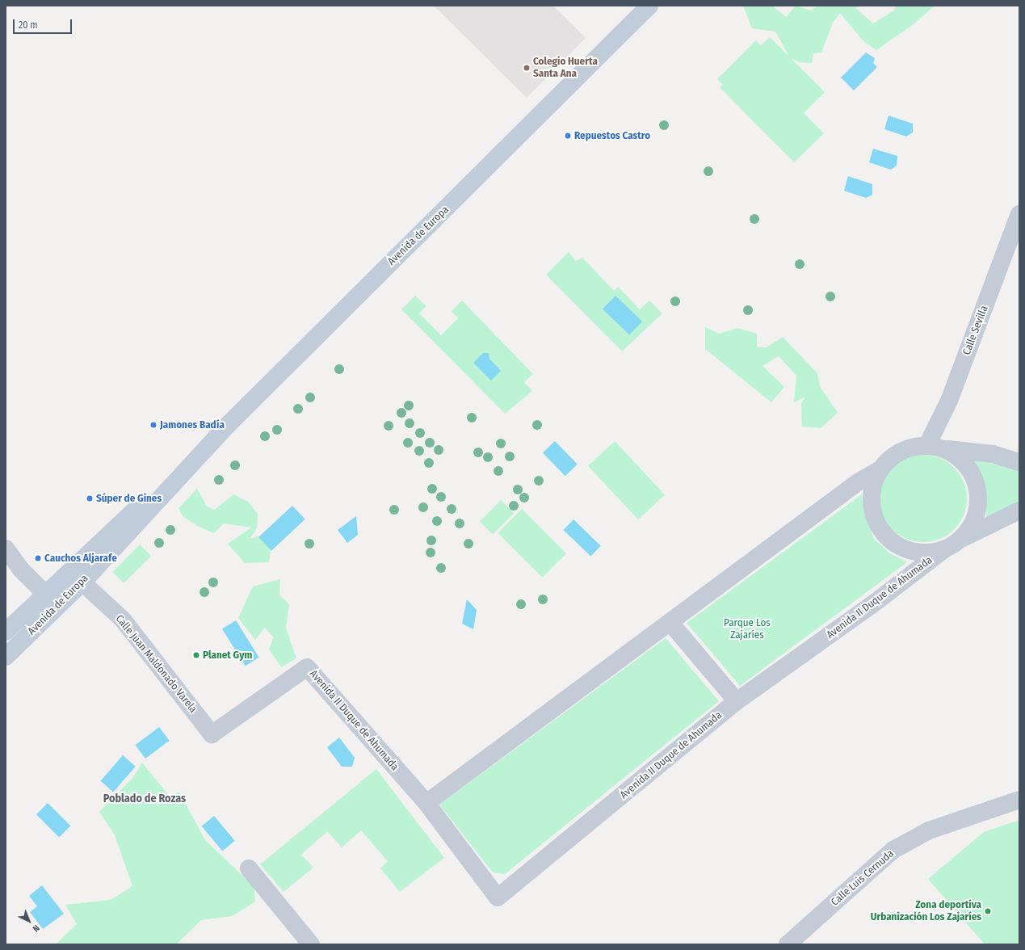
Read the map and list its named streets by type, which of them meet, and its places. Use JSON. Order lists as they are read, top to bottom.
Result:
{
  "streets": {
    "main road": ["Avenida de Europa"],
    "street": [
      "Calle Sevilla",
      "Avenida II Duque de Ahumada",
      "Calle Juan Maldonado Varela",
      "Calle Luis Cernuda"
    ]
  },
  "crossings": [
    ["Avenida de Europa", "Calle Juan Maldonado Varela"],
    ["Calle Sevilla", "Avenida II Duque de Ahumada"],
    ["Avenida II Duque de Ahumada", "Calle Juan Maldonado Varela"]
  ],
  "districts": ["Poblado de Rozas"],
  "parks": ["Parque Los Zajaríes"],
  "places": [
    "Colegio Huerta Santa Ana",
    "Repuestos Castro",
    "Jamones Badía",
    "Súper de Gines",
    "Cauchos Aljarafe",
    "Planet Gym",
    "Zona deportiva Urbanización Los Zajaríes"
  ],
  "scale_bar": "20 m",
  "north": "bottom right"
}
